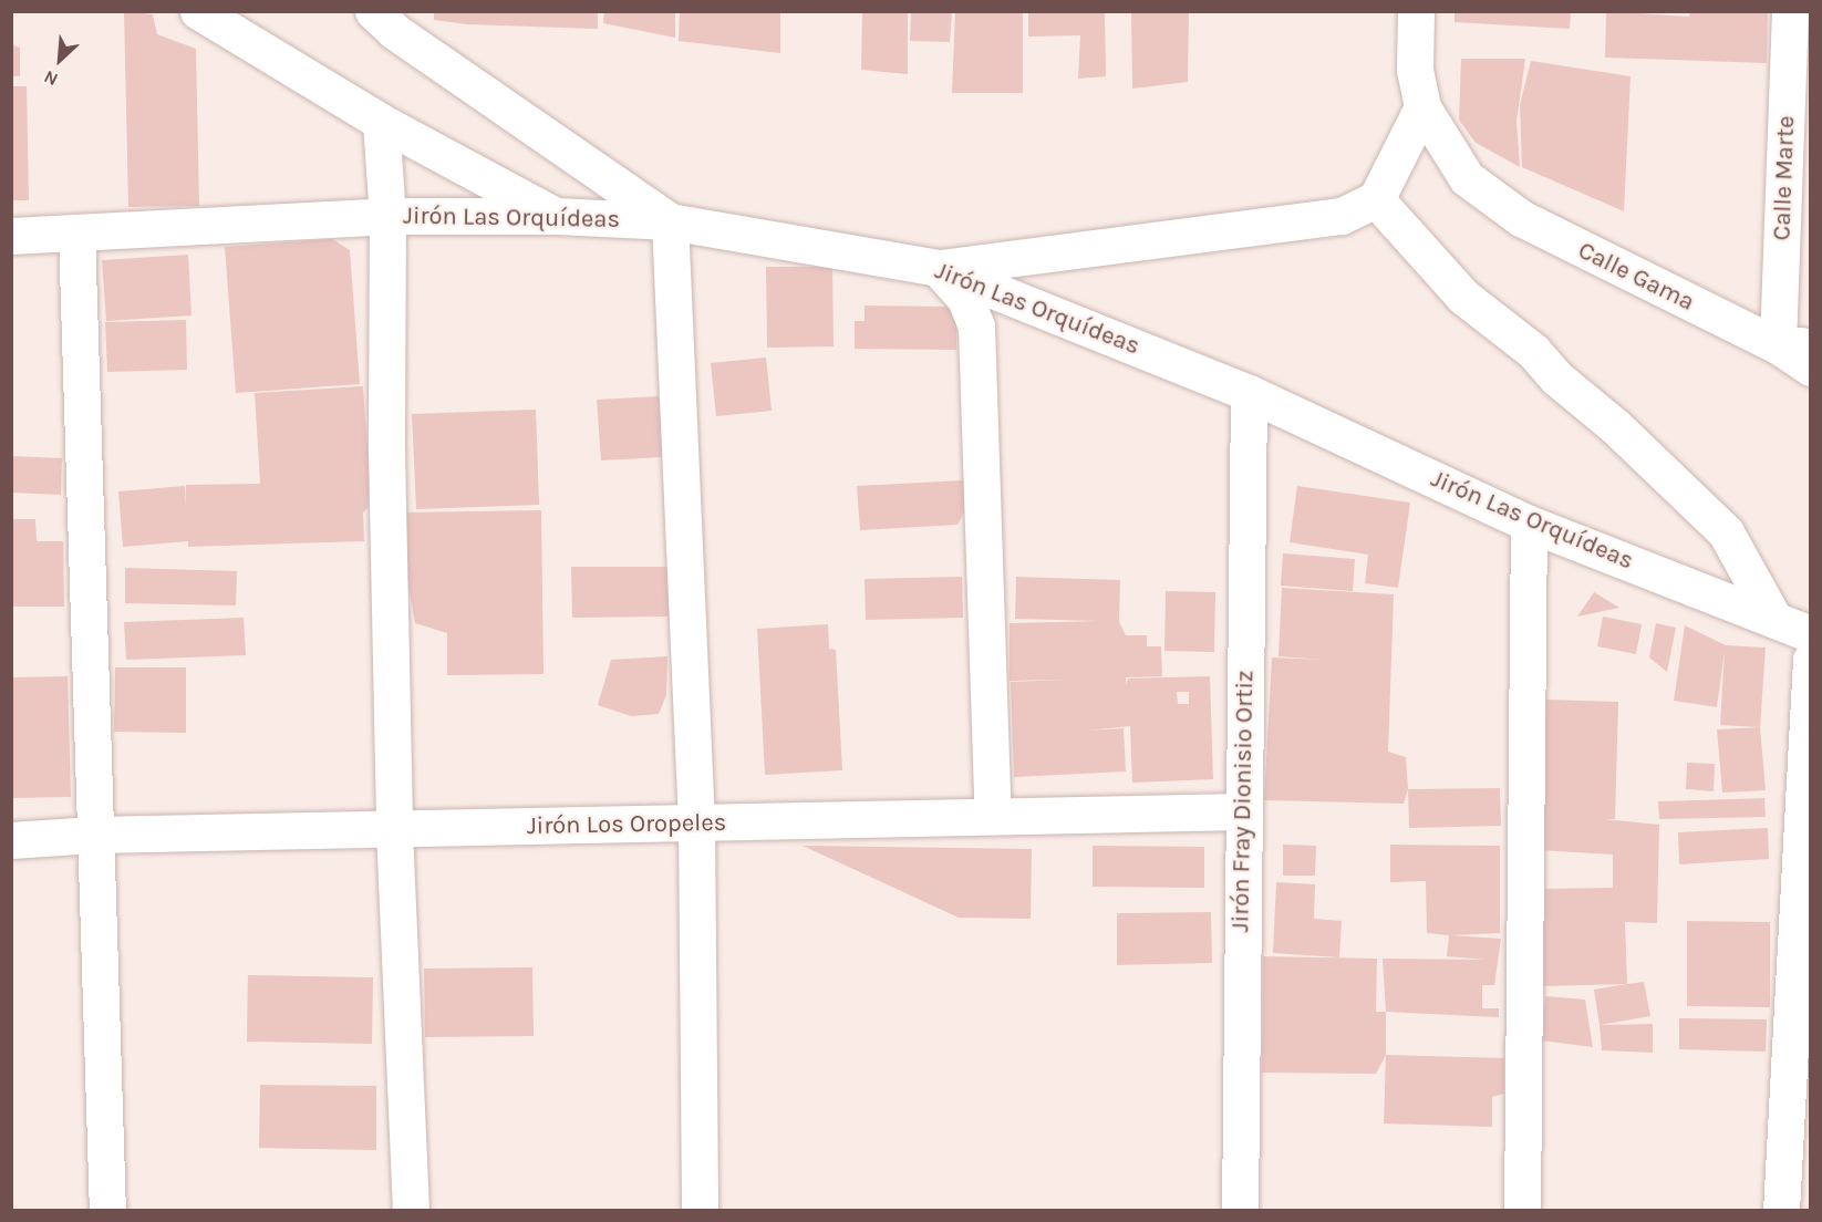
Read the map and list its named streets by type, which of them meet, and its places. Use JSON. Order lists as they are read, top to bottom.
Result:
{
  "streets": {
    "street": [
      "Calle Marte",
      "Jirón Las Orquídeas",
      "Calle Gama",
      "Jirón Fray Dionisio Ortiz",
      "Jirón Los Oropeles"
    ]
  },
  "crossings": [
    ["Calle Marte", "Calle Gama"],
    ["Jirón Las Orquídeas", "Jirón Fray Dionisio Ortiz"],
    ["Jirón Fray Dionisio Ortiz", "Jirón Los Oropeles"]
  ],
  "north": "bottom left"
}
